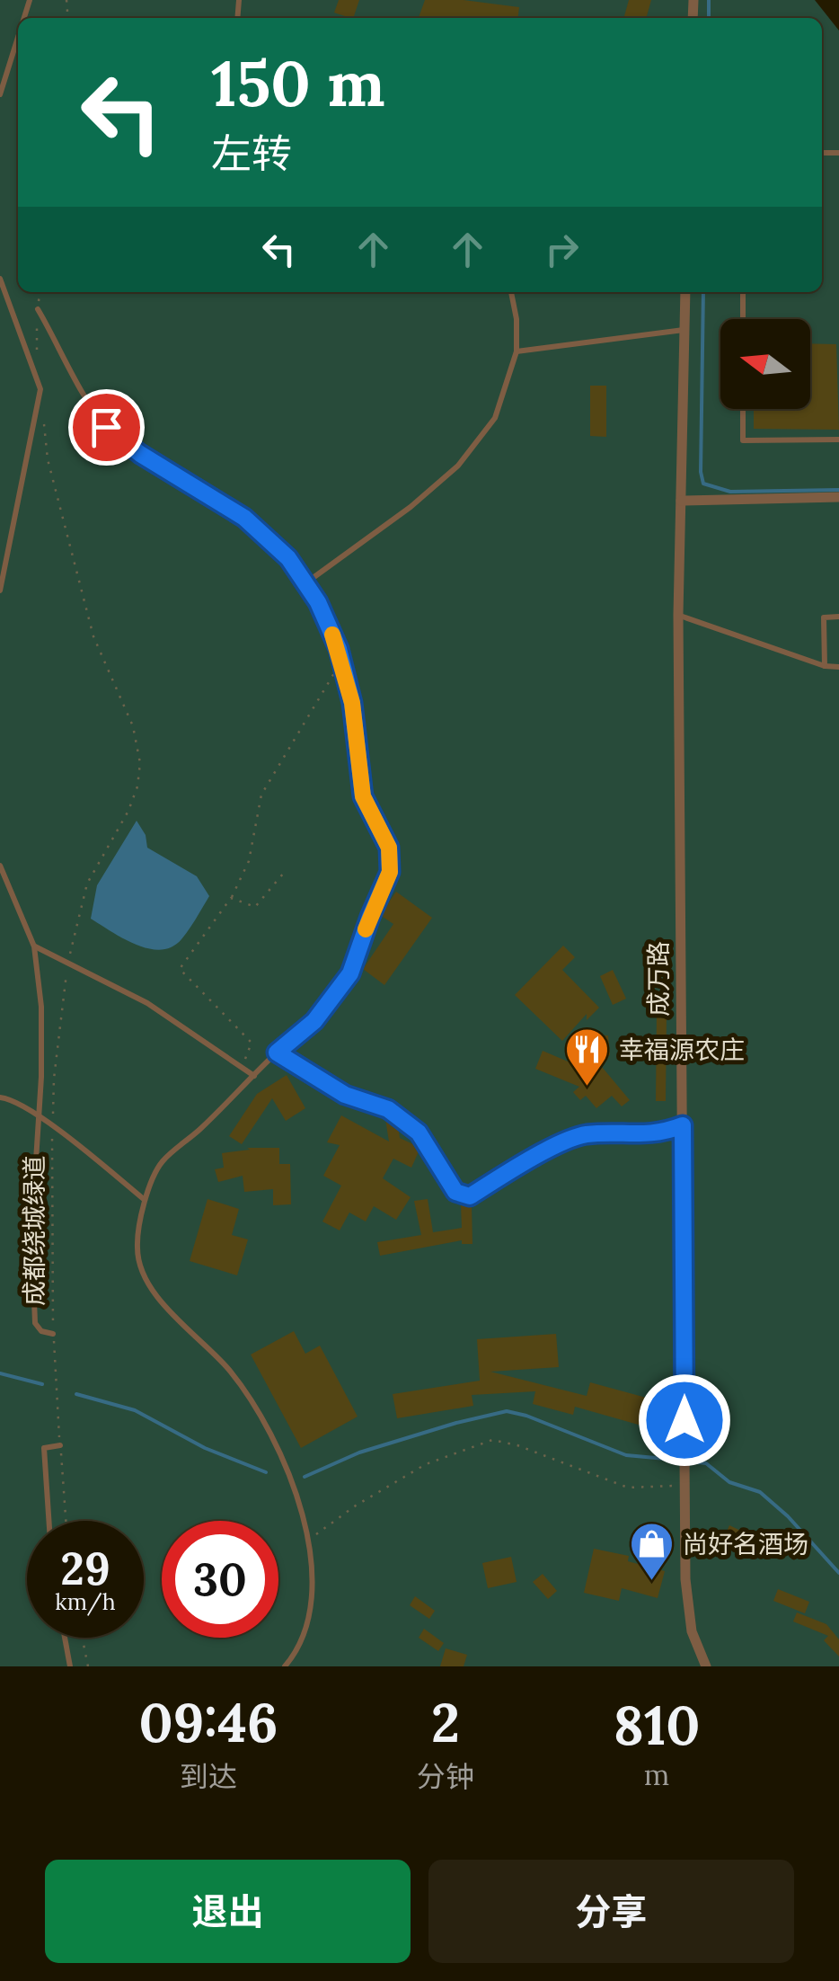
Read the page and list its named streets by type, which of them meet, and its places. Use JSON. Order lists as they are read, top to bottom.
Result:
{
  "streets": {
    "street": ["成万路"],
    "path": ["成都绕城绿道"]
  },
  "places": {
    "restaurant": ["幸福源农庄"],
    "shop": ["尚好名酒场"]
  },
  "north": "left",
  "page": {
    "turn": ["150 m", "左转"],
    "speed": "29 km/h",
    "limit": "30",
    "eta": [
      "09:46",
      "到达",
      "2",
      "分钟",
      "810",
      "m"
    ],
    "buttons": ["退出", "分享"]
  }
}
